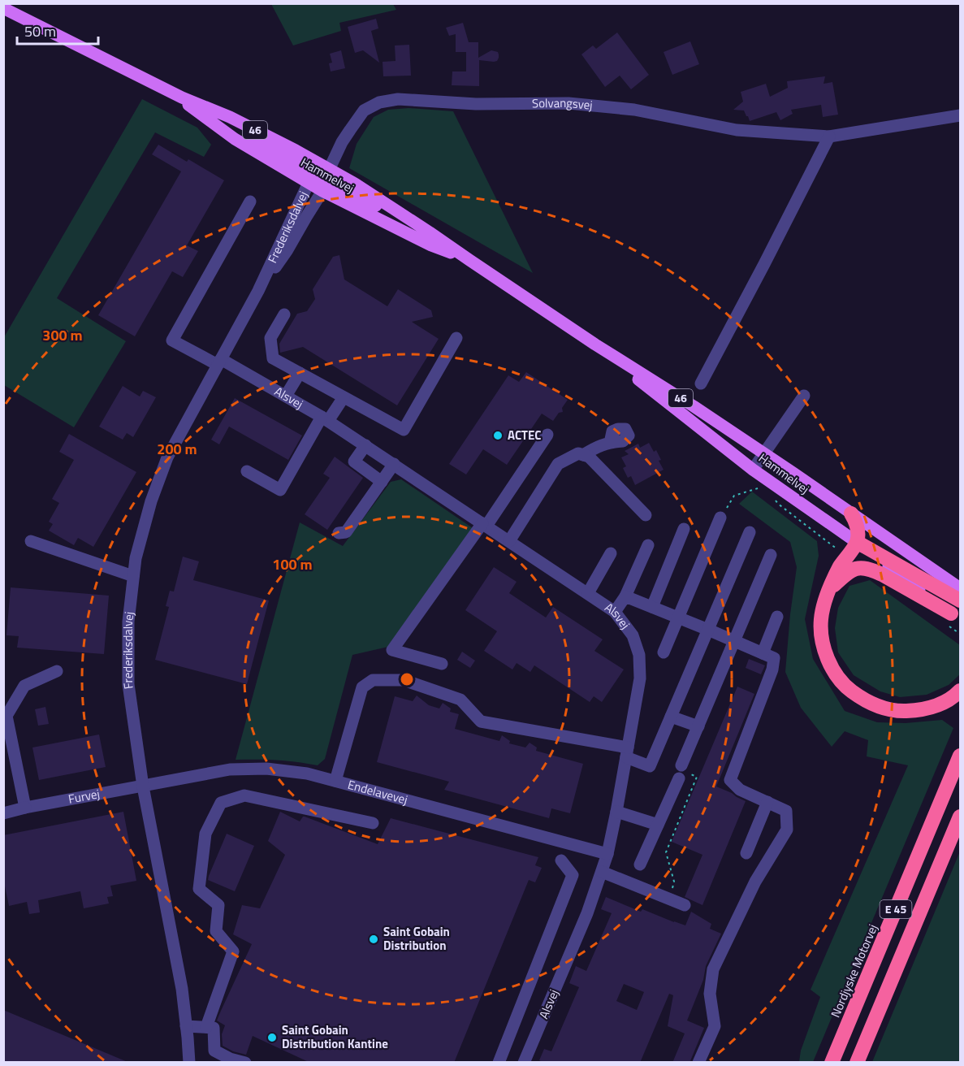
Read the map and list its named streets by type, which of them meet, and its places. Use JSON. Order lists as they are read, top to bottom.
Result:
{
  "streets": {
    "highway": ["E 45", "Nordjyske Motorvej"],
    "main road": ["46", "Hammelvej"],
    "street": [
      "Solvangsvej",
      "Frederiksdalvej",
      "Alsvej",
      "Endelavevej",
      "Furvej"
    ]
  },
  "crossings": [
    ["Solvangsvej", "Hammelvej"],
    ["Solvangsvej", "Frederiksdalvej"],
    ["Hammelvej", "Frederiksdalvej"],
    ["Frederiksdalvej", "Alsvej"],
    ["Frederiksdalvej", "Endelavevej"],
    ["Frederiksdalvej", "Furvej"],
    ["Alsvej", "Endelavevej"],
    ["Endelavevej", "Furvej"]
  ],
  "places": ["ACTEC", "Saint Gobain Distribution", "Saint Gobain Distribution Kantine"],
  "scale_bar": "50 m",
  "rings": ["300 m", "200 m", "100 m"]
}
